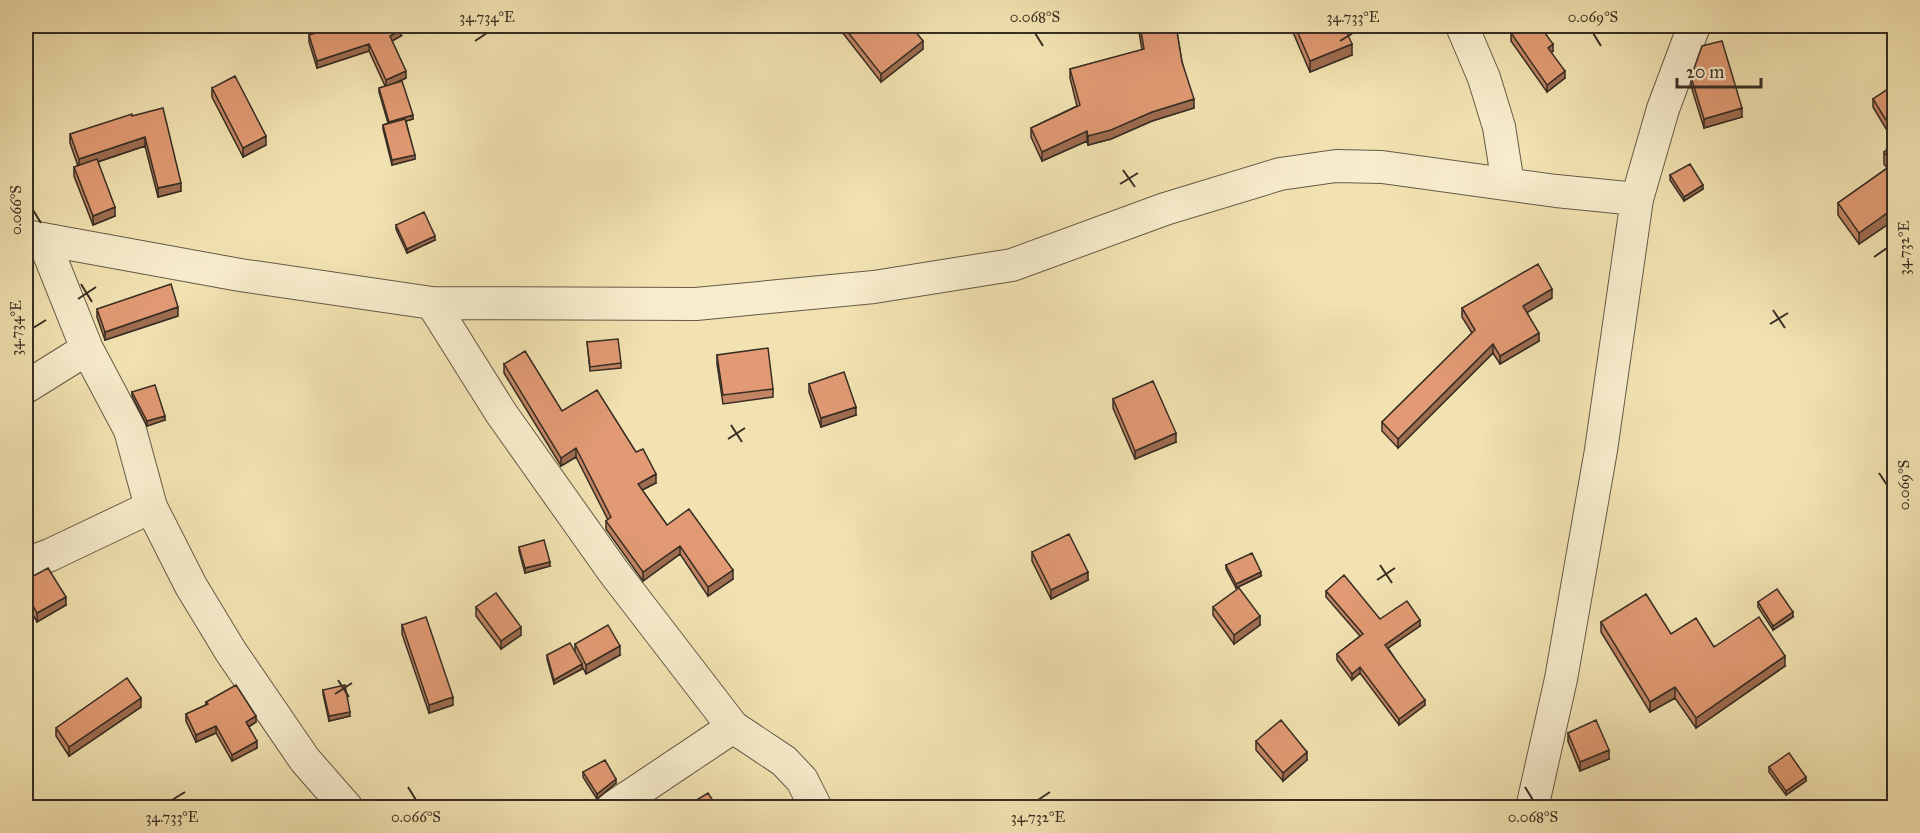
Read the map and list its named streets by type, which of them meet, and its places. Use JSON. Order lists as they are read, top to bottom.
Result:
{
  "scale_bar": "20 m",
  "coordinates": [
    "34.734°E",
    "0.068°S",
    "34.733°E",
    "0.069°S",
    "0.066°S",
    "34.732°E"
  ]
}
